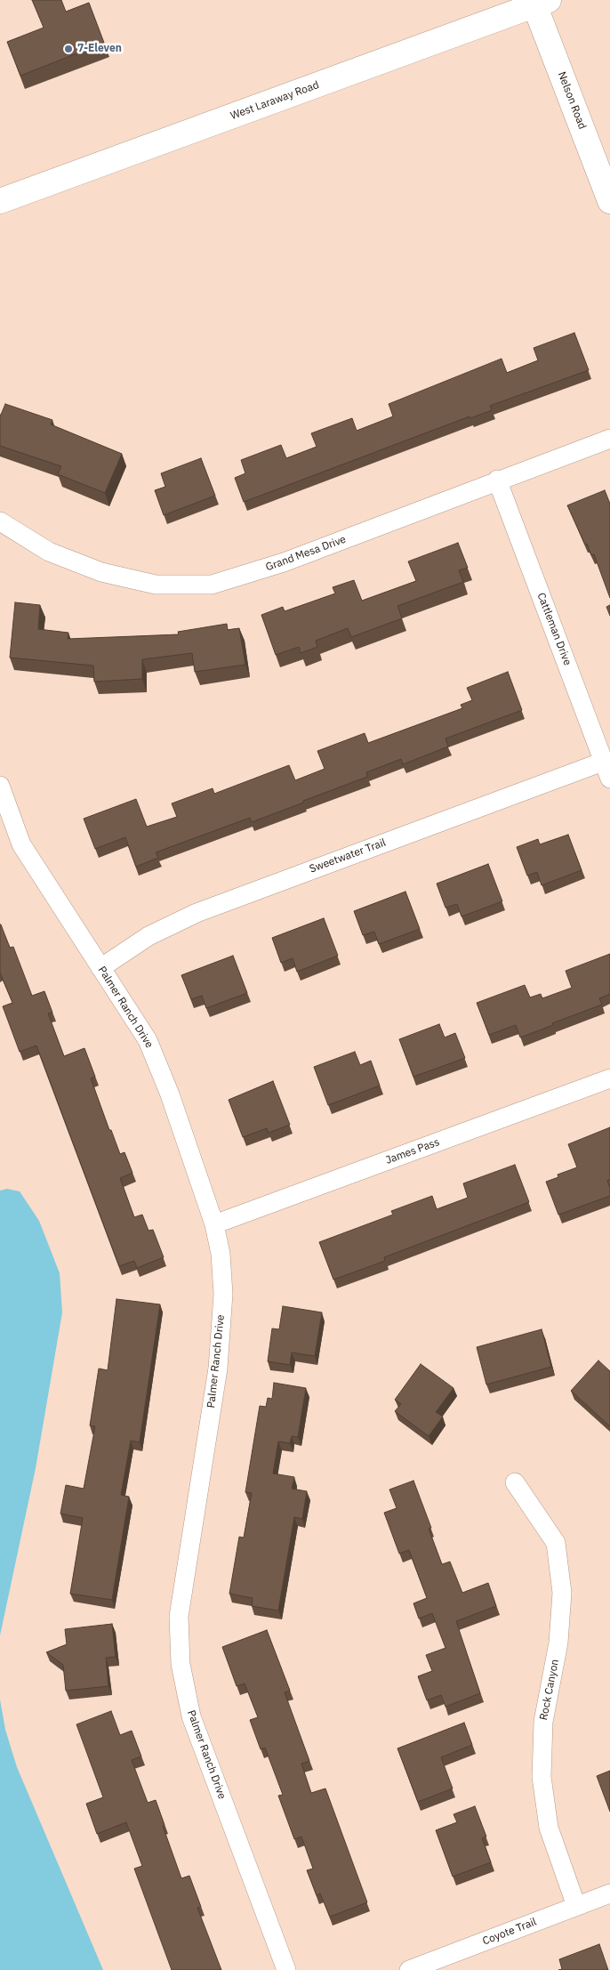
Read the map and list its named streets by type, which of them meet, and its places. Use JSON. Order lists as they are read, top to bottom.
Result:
{
  "streets": {
    "main road": ["West Laraway Road", "Nelson Road"],
    "street": [
      "Grand Mesa Drive",
      "Cattleman Drive",
      "Sweetwater Trail",
      "Palmer Ranch Drive",
      "James Pass",
      "Rock Canyon",
      "Coyote Trail"
    ]
  },
  "crossings": [
    ["West Laraway Road", "Nelson Road"],
    ["Grand Mesa Drive", "Cattleman Drive"],
    ["Cattleman Drive", "Sweetwater Trail"],
    ["Sweetwater Trail", "Palmer Ranch Drive"],
    ["Palmer Ranch Drive", "James Pass"],
    ["Rock Canyon", "Coyote Trail"]
  ],
  "places": ["7-Eleven"]
}
